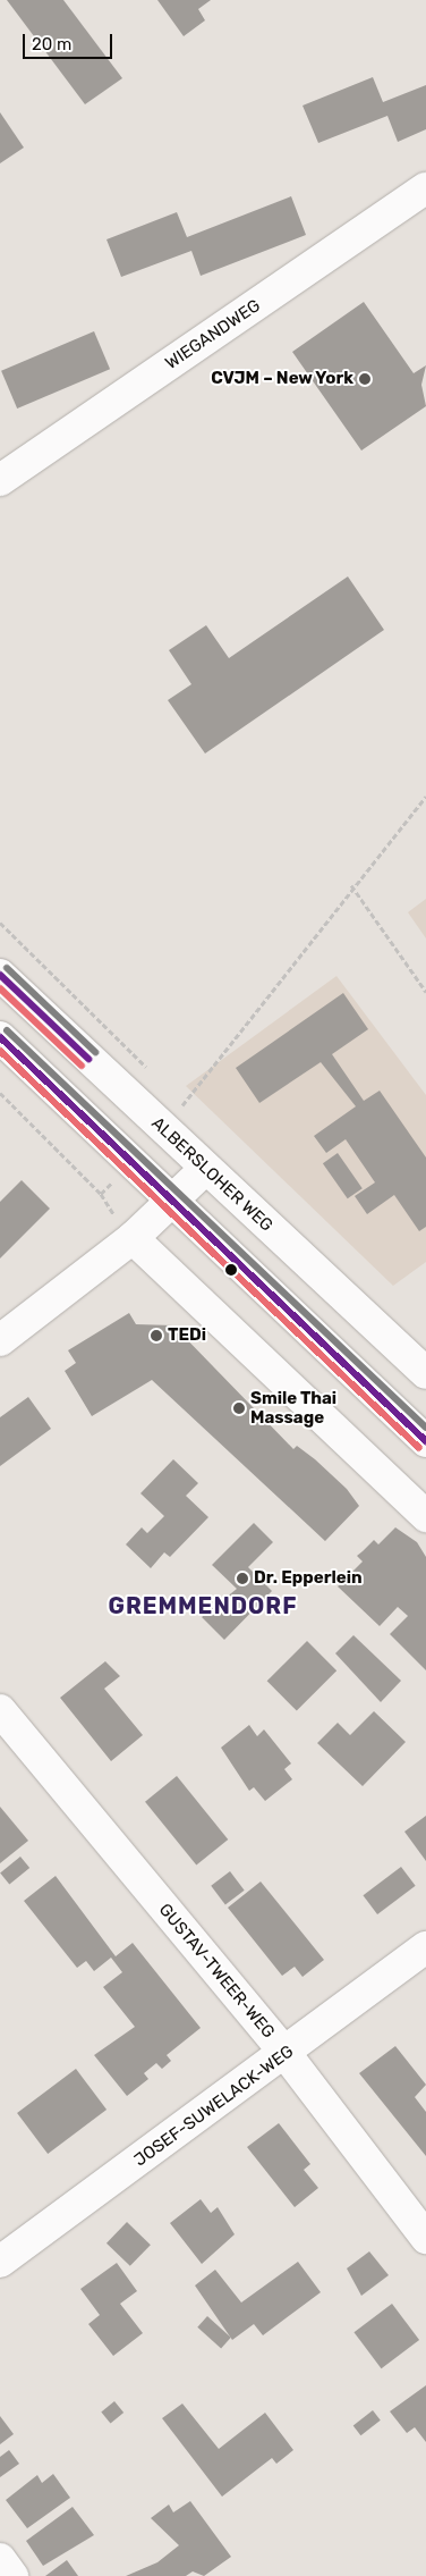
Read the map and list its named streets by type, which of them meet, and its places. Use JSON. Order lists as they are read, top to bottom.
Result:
{
  "streets": {
    "street": [
      "WIEGANDWEG",
      "ALBERSLOHER WEG",
      "GUSTAV-TWEER-WEG",
      "JOSEF-SUWELACK-WEG"
    ]
  },
  "crossings": [
    ["GUSTAV-TWEER-WEG", "JOSEF-SUWELACK-WEG"]
  ],
  "districts": ["GREMMENDORF"],
  "places": [
    "CVJM – New York",
    "TEDi",
    "Smile Thai Massage",
    "Dr. Epperlein"
  ],
  "scale_bar": "20 m"
}
